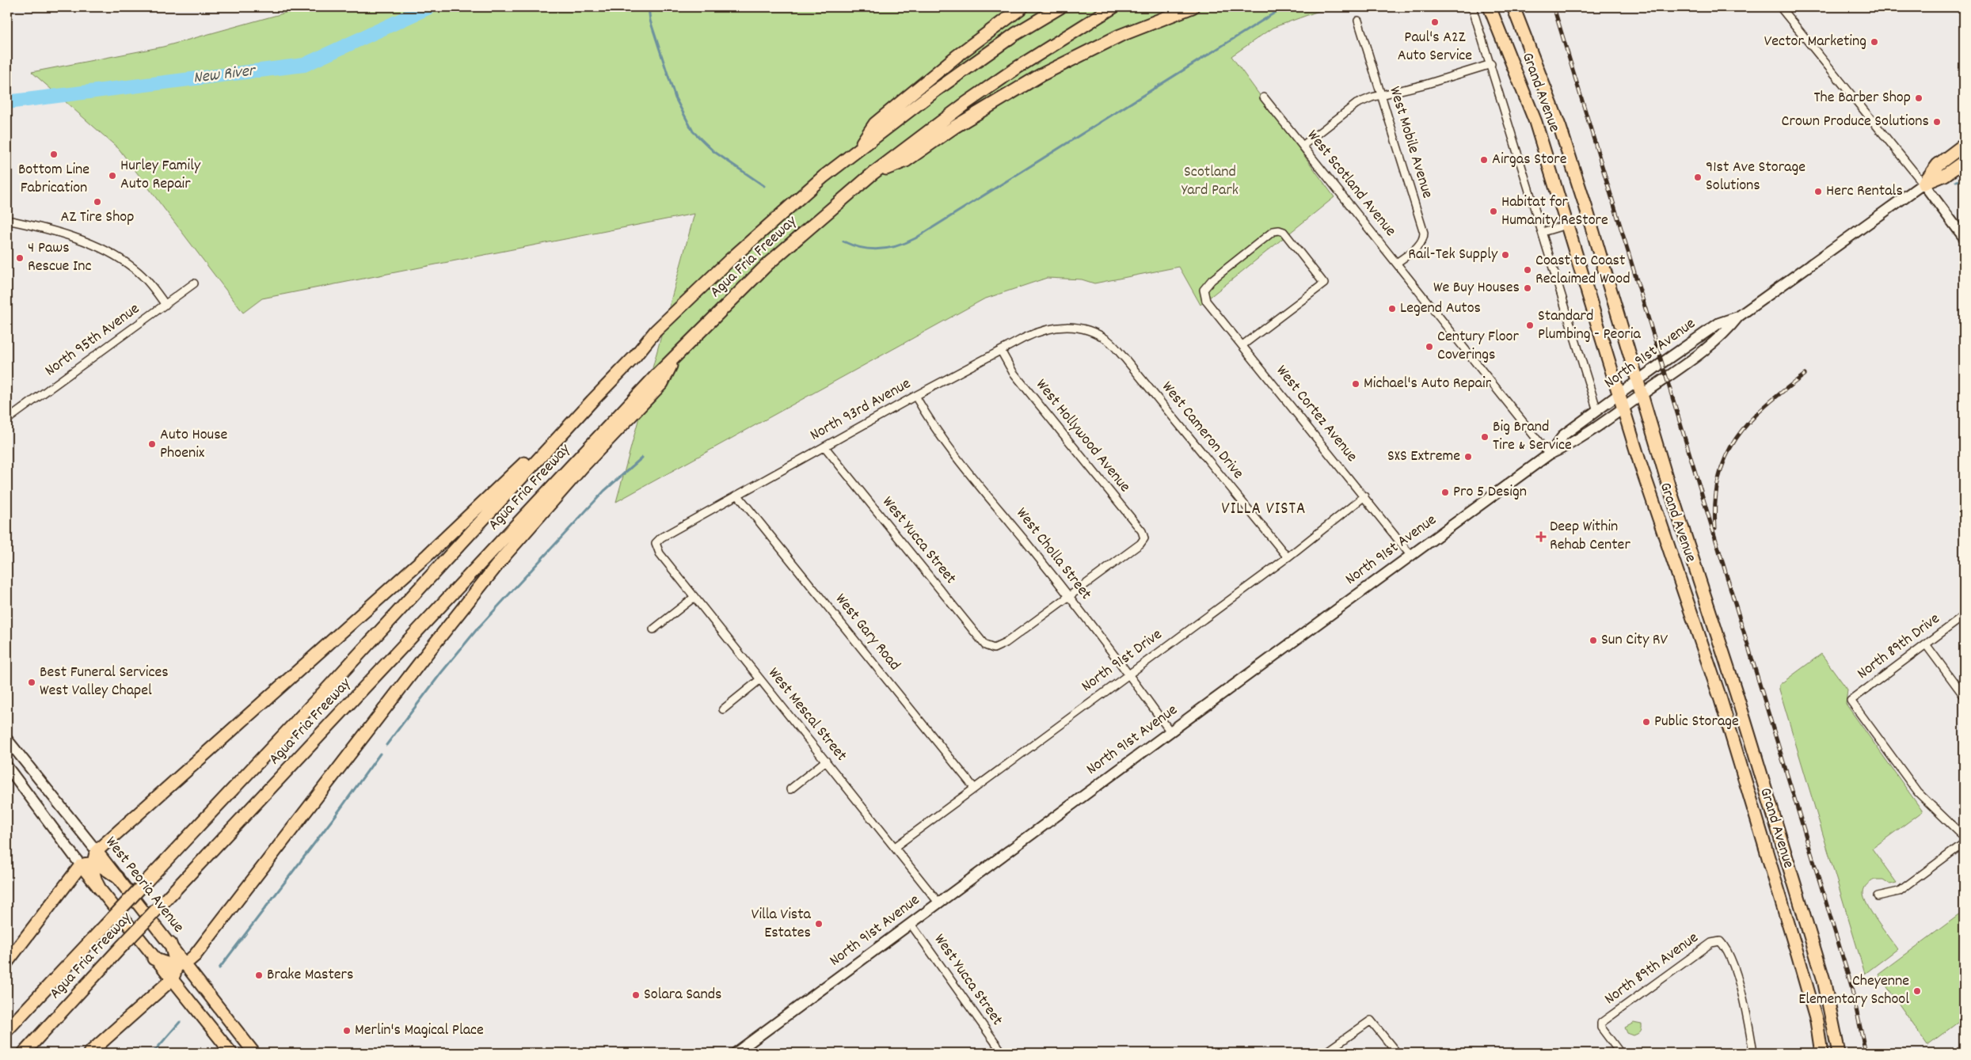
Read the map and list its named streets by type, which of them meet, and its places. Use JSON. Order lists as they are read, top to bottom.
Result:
{
  "streets": {
    "highway": ["Grand Avenue", "Agua Fria Freeway"],
    "main road": ["North 91st Avenue", "West Peoria Avenue"],
    "street": [
      "West Mobile Avenue",
      "West Scotland Avenue",
      "North 95th Avenue",
      "North 93rd Avenue",
      "West Cortez Avenue",
      "West Cameron Drive",
      "West Hollywood Avenue",
      "West Yucca Street",
      "West Cholla Street",
      "West Gary Road",
      "North 89th Drive",
      "North 91st Drive",
      "West Mescal Street",
      "North 89th Avenue"
    ]
  },
  "crossings": [
    ["Grand Avenue", "North 91st Avenue"],
    ["West Mobile Avenue", "West Scotland Avenue"],
    ["West Scotland Avenue", "North 91st Avenue"],
    ["North 91st Avenue", "West Cortez Avenue"],
    ["North 91st Avenue", "West Yucca Street"],
    ["North 91st Avenue", "West Cholla Street"],
    ["North 91st Avenue", "West Mescal Street"],
    ["North 93rd Avenue", "West Cameron Drive"],
    ["North 93rd Avenue", "West Hollywood Avenue"],
    ["North 93rd Avenue", "West Yucca Street"],
    ["North 93rd Avenue", "West Cholla Street"],
    ["North 93rd Avenue", "West Gary Road"],
    ["North 93rd Avenue", "West Mescal Street"],
    ["West Cortez Avenue", "North 91st Drive"],
    ["West Cameron Drive", "North 91st Drive"],
    ["West Hollywood Avenue", "West Yucca Street"],
    ["West Hollywood Avenue", "West Cholla Street"],
    ["West Yucca Street", "West Cholla Street"],
    ["West Cholla Street", "North 91st Drive"],
    ["West Gary Road", "North 91st Drive"],
    ["North 91st Drive", "West Mescal Street"]
  ],
  "districts": ["VILLA VISTA"],
  "water": ["New River"],
  "parks": ["Scotland Yard Park"],
  "places": {
    "other": [
      "Paul's A2Z Auto Service",
      "Vector Marketing",
      "The Barber Shop",
      "Crown Produce Solutions",
      "Bottom Line Fabrication",
      "Airgas Store",
      "Hurley Family Auto Repair",
      "91st Ave Storage Solutions",
      "Herc Rentals",
      "AZ Tire Shop",
      "Habitat for Humanity ReStore",
      "Rail-Tek Supply",
      "4 Paws Rescue Inc",
      "Coast to Coast Reclaimed Wood",
      "We Buy Houses",
      "Legend Autos",
      "Standard Plumbing - Peoria",
      "Century Floor Coverings",
      "Michael's Auto Repair",
      "Big Brand Tire & Service",
      "Auto House Phoenix",
      "SXS Extreme",
      "Pro 5 Design",
      "Sun City RV",
      "Best Funeral Services West Valley Chapel",
      "Public Storage",
      "Villa Vista Estates",
      "Brake Masters",
      "Cheyenne Elementary School",
      "Solara Sands",
      "Merlin's Magical Place"
    ],
    "health": ["Deep Within Rehab Center"]
  }
}
